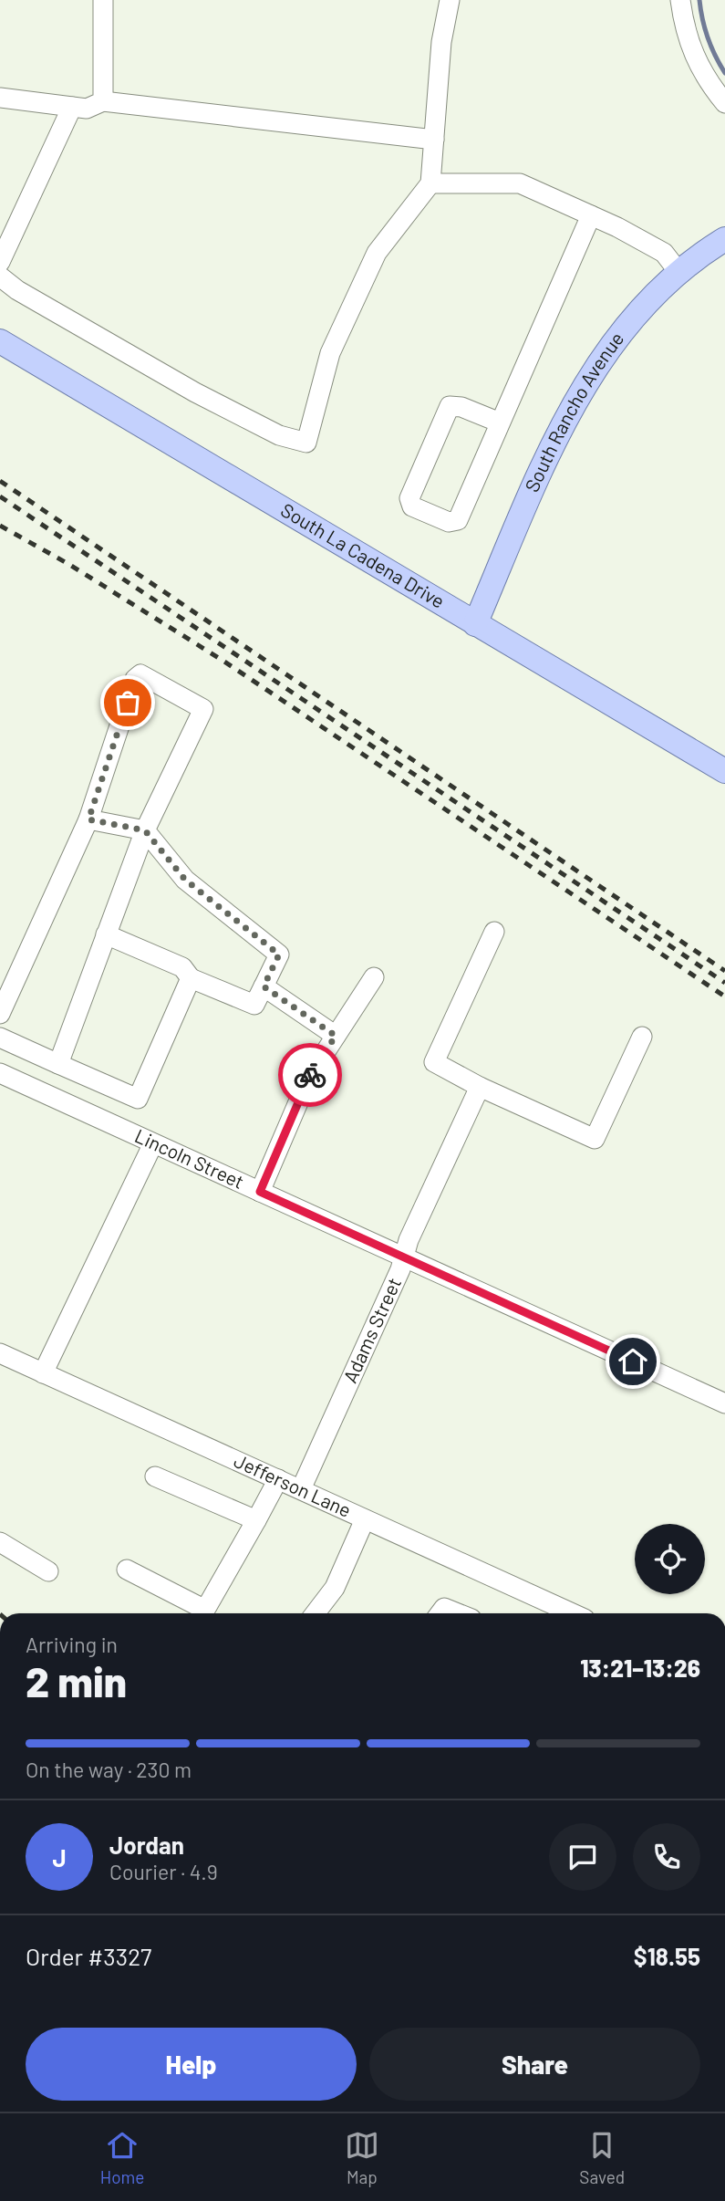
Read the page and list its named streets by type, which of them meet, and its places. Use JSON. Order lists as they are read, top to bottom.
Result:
{
  "streets": {
    "main road": ["South Rancho Avenue", "South La Cadena Drive"],
    "street": ["Lincoln Street", "Adams Street", "Jefferson Lane"]
  },
  "crossings": [
    ["South Rancho Avenue", "South La Cadena Drive"],
    ["Lincoln Street", "Adams Street"],
    ["Adams Street", "Jefferson Lane"]
  ],
  "page": {
    "heading": ["2 min", "Arriving in", "13:21–13:26"],
    "panel": [
      "Jordan",
      "Courier · 4.9",
      "Order #3327",
      "$18.55"
    ],
    "bar": "On the way · 230 m",
    "round": "J",
    "buttons": ["Help", "Share"],
    "tabs": ["Home", "Map", "Saved"]
  }
}
